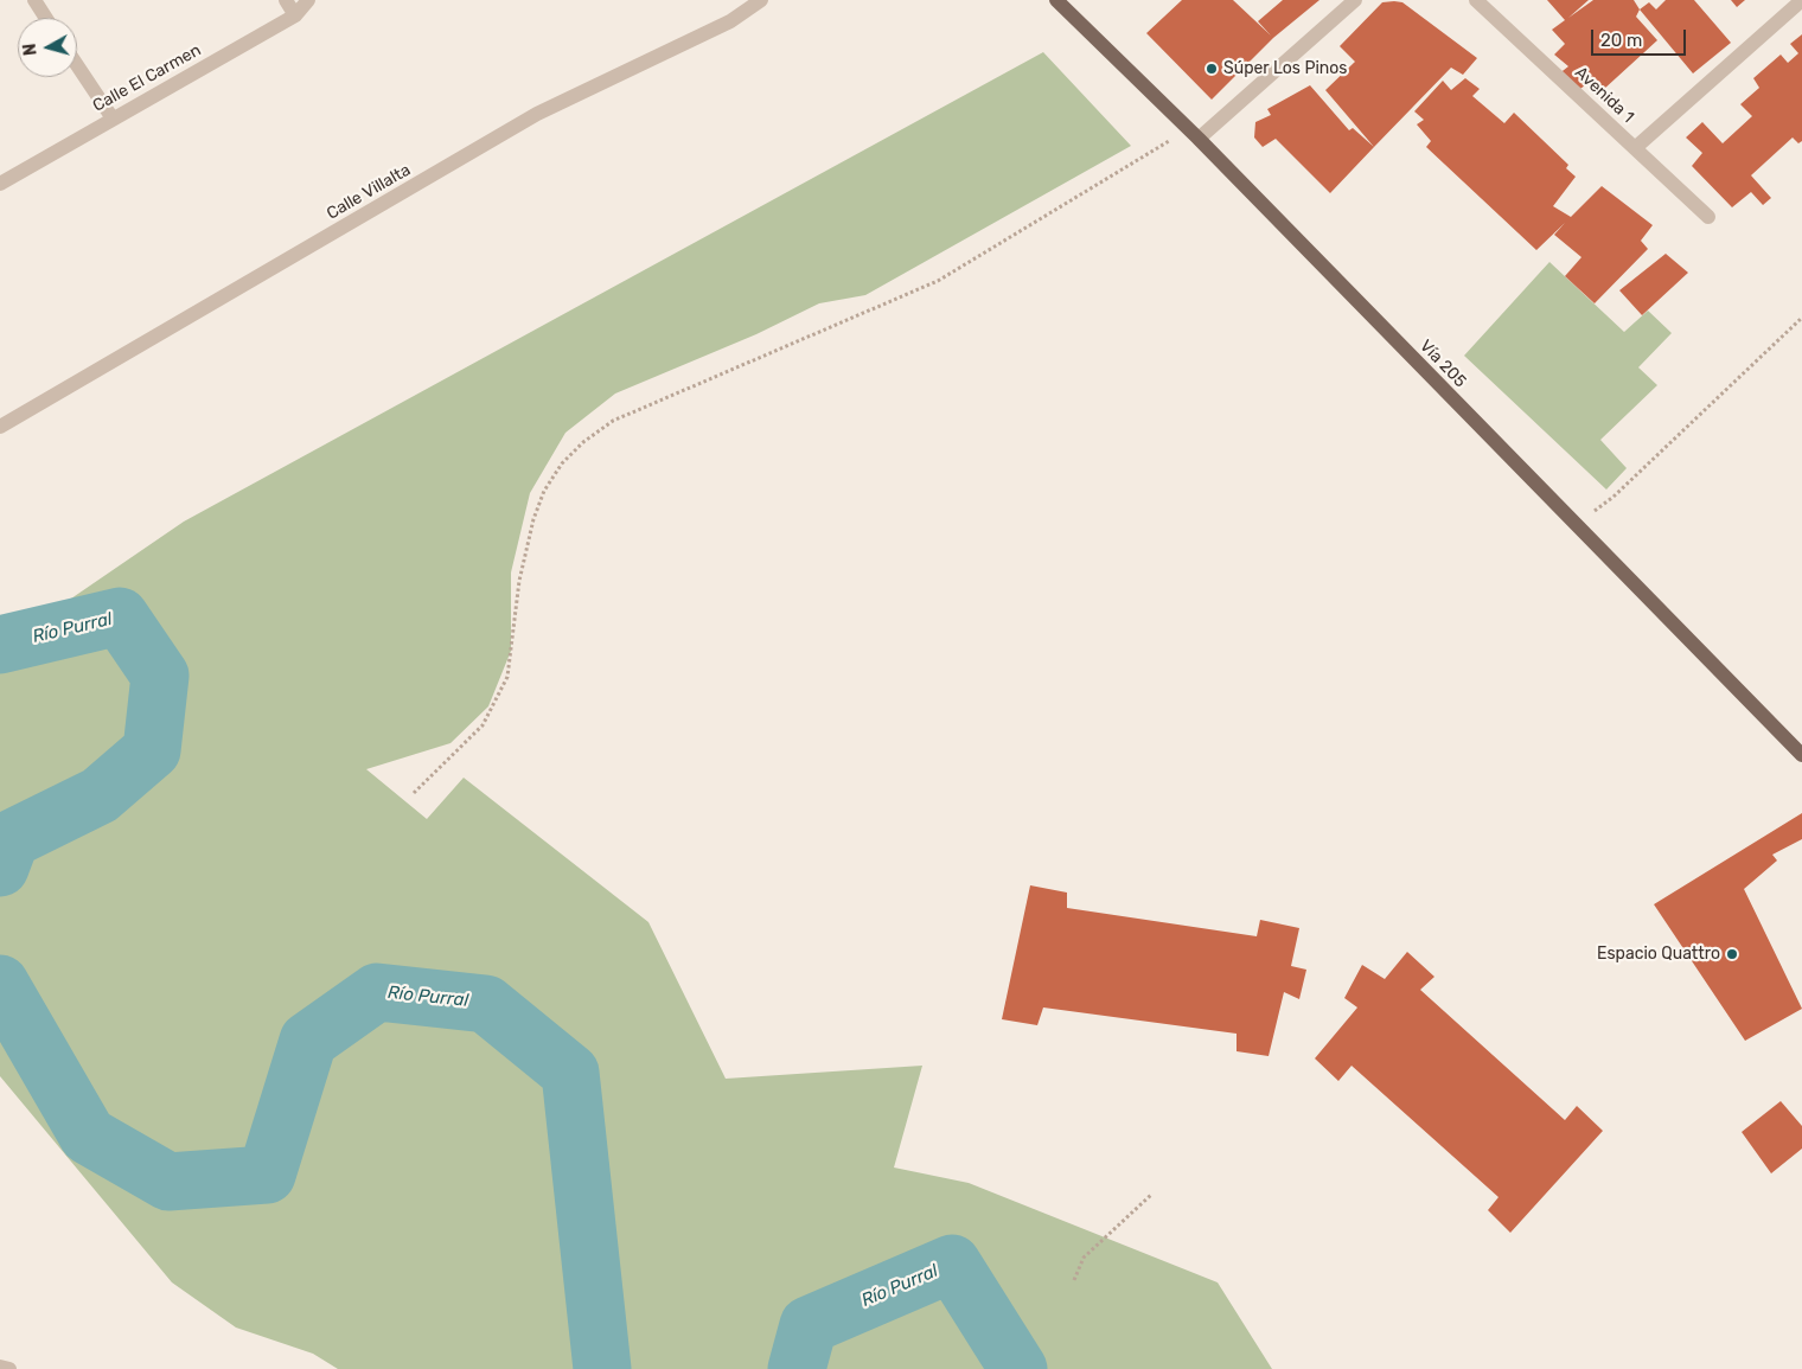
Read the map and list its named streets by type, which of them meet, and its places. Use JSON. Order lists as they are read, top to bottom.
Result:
{
  "streets": {
    "main road": ["Vía 205"],
    "street": ["Calle El Carmen", "Avenida 1", "Calle Villalta"]
  },
  "water": ["Río Purral"],
  "places": ["Súper Los Pinos", "Espacio Quattro"],
  "scale_bar": "20 m",
  "north": "left"
}
